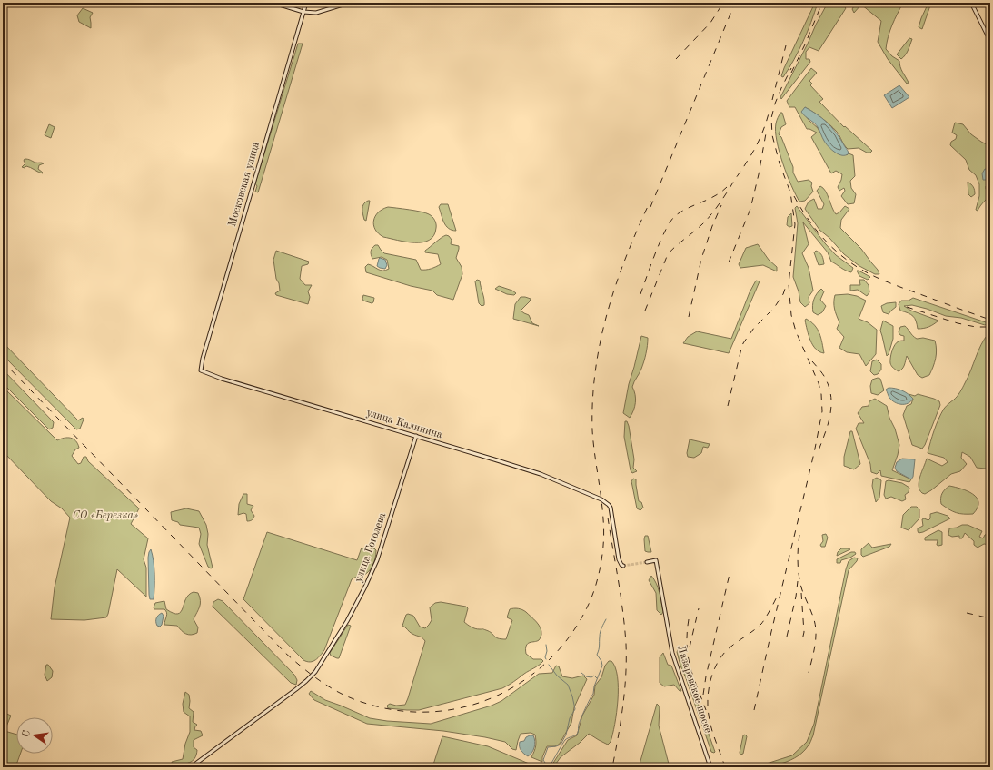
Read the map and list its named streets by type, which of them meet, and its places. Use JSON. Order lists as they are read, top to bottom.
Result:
{
  "streets": {
    "main road": [
      "Московская улица",
      "улица Калинина",
      "улица Гоголева",
      "Лазаревское шоссе"
    ]
  },
  "crossings": [
    ["Московская улица", "улица Калинина"],
    ["улица Калинина", "улица Гоголева"]
  ],
  "parks": ["СО «Березка»"],
  "north": "left"
}
